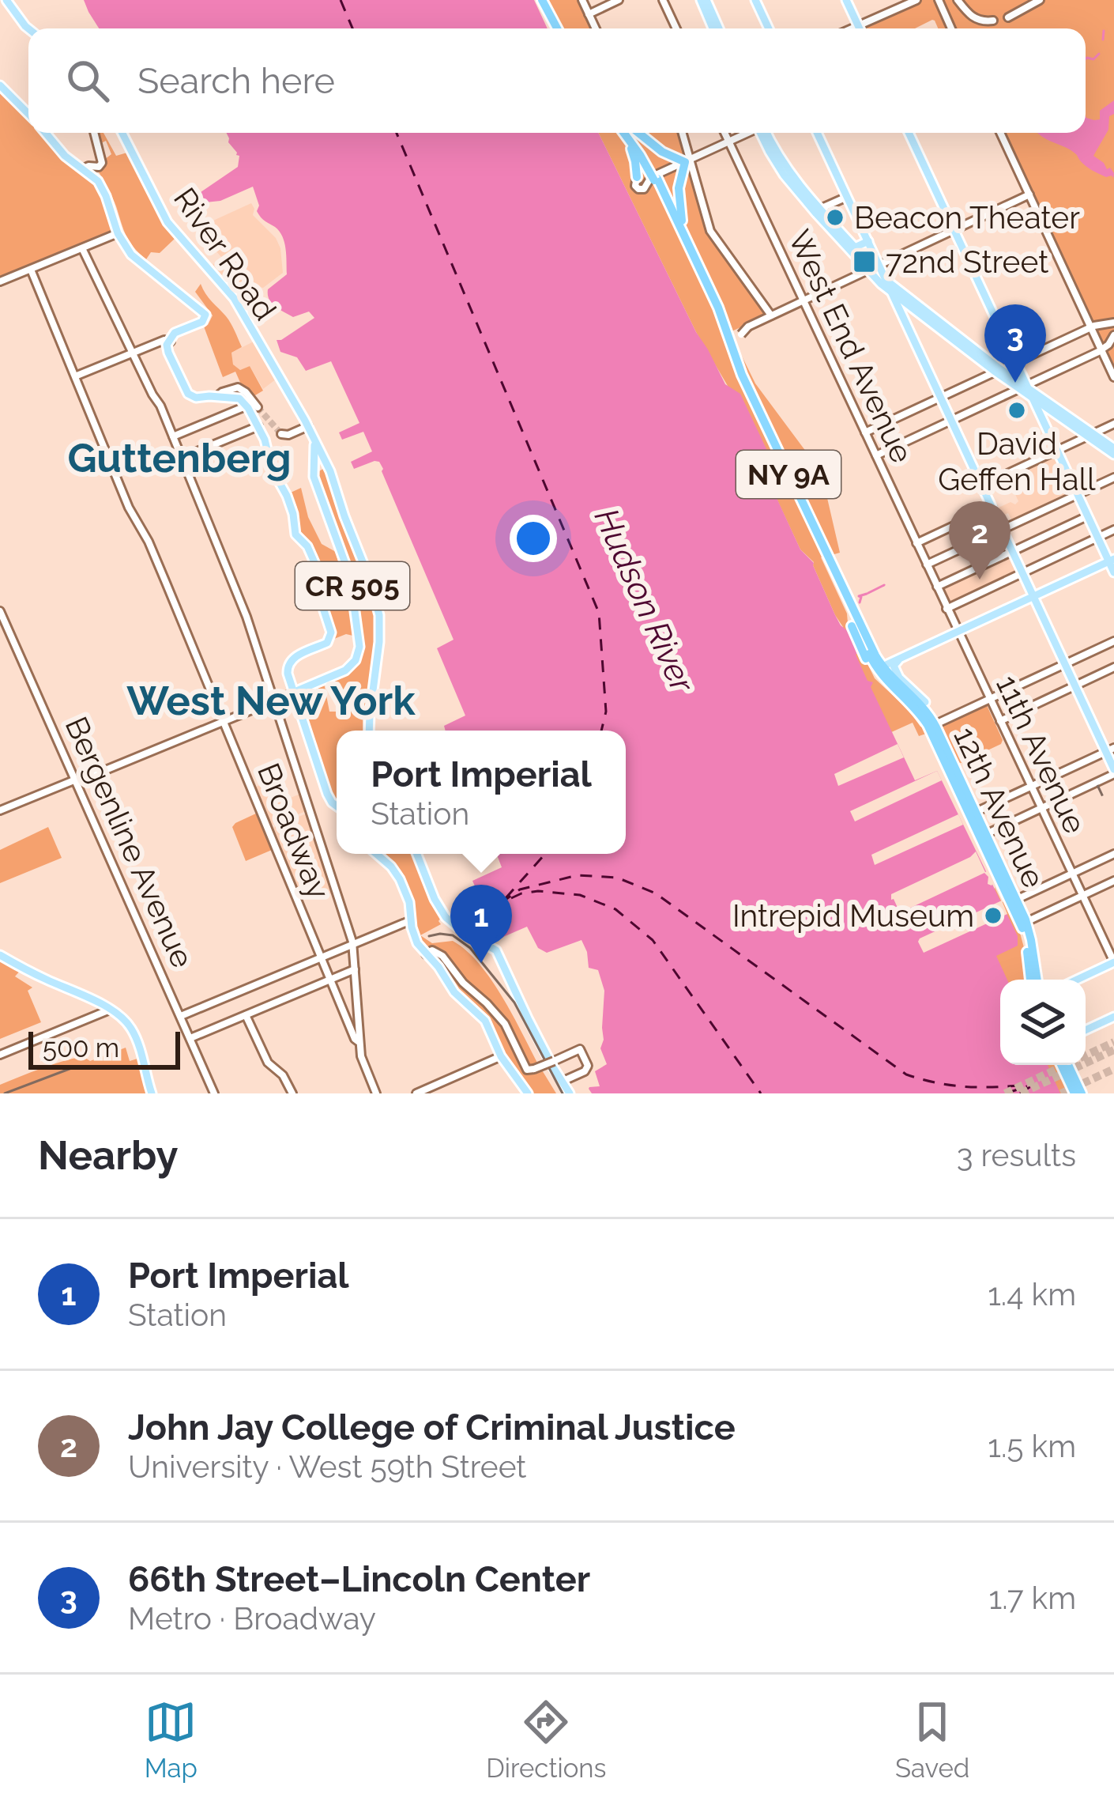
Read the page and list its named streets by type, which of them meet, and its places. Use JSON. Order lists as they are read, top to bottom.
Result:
{
  "streets": {
    "highway": ["NY 9A", "12th Avenue"],
    "main road": ["River Road", "CR 505"],
    "street": [
      "West End Avenue",
      "11th Avenue",
      "Broadway",
      "Bergenline Avenue"
    ]
  },
  "crossings": [
    ["River Road", "CR 505"],
    ["West End Avenue", "11th Avenue"],
    ["NY 9A", "12th Avenue"]
  ],
  "districts": ["Guttenberg", "West New York"],
  "water": ["Hudson River"],
  "places": {
    "other": ["Beacon Theater", "David Geffen Hall", "Intrepid Museum"],
    "transit": ["72nd Street"]
  },
  "scale_bar": "500 m",
  "page": {
    "search": "Search here",
    "pins": ["3", "2", "1"],
    "popup": ["Port Imperial", "Station"],
    "scale": "500 m",
    "heading": ["Nearby", "3 results"],
    "list": [
      {
        "mark": "1",
        "name": "Port Imperial",
        "note": "Station",
        "value": "1.4 km"
      },
      {
        "mark": "2",
        "name": "John Jay College of Criminal Justice",
        "note": "University · West 59th Street",
        "value": "1.5 km"
      },
      {
        "mark": "3",
        "name": "66th Street–Lincoln Center",
        "note": "Metro · Broadway",
        "value": "1.7 km"
      }
    ],
    "nav": ["Map", "Directions", "Saved"]
  }
}
